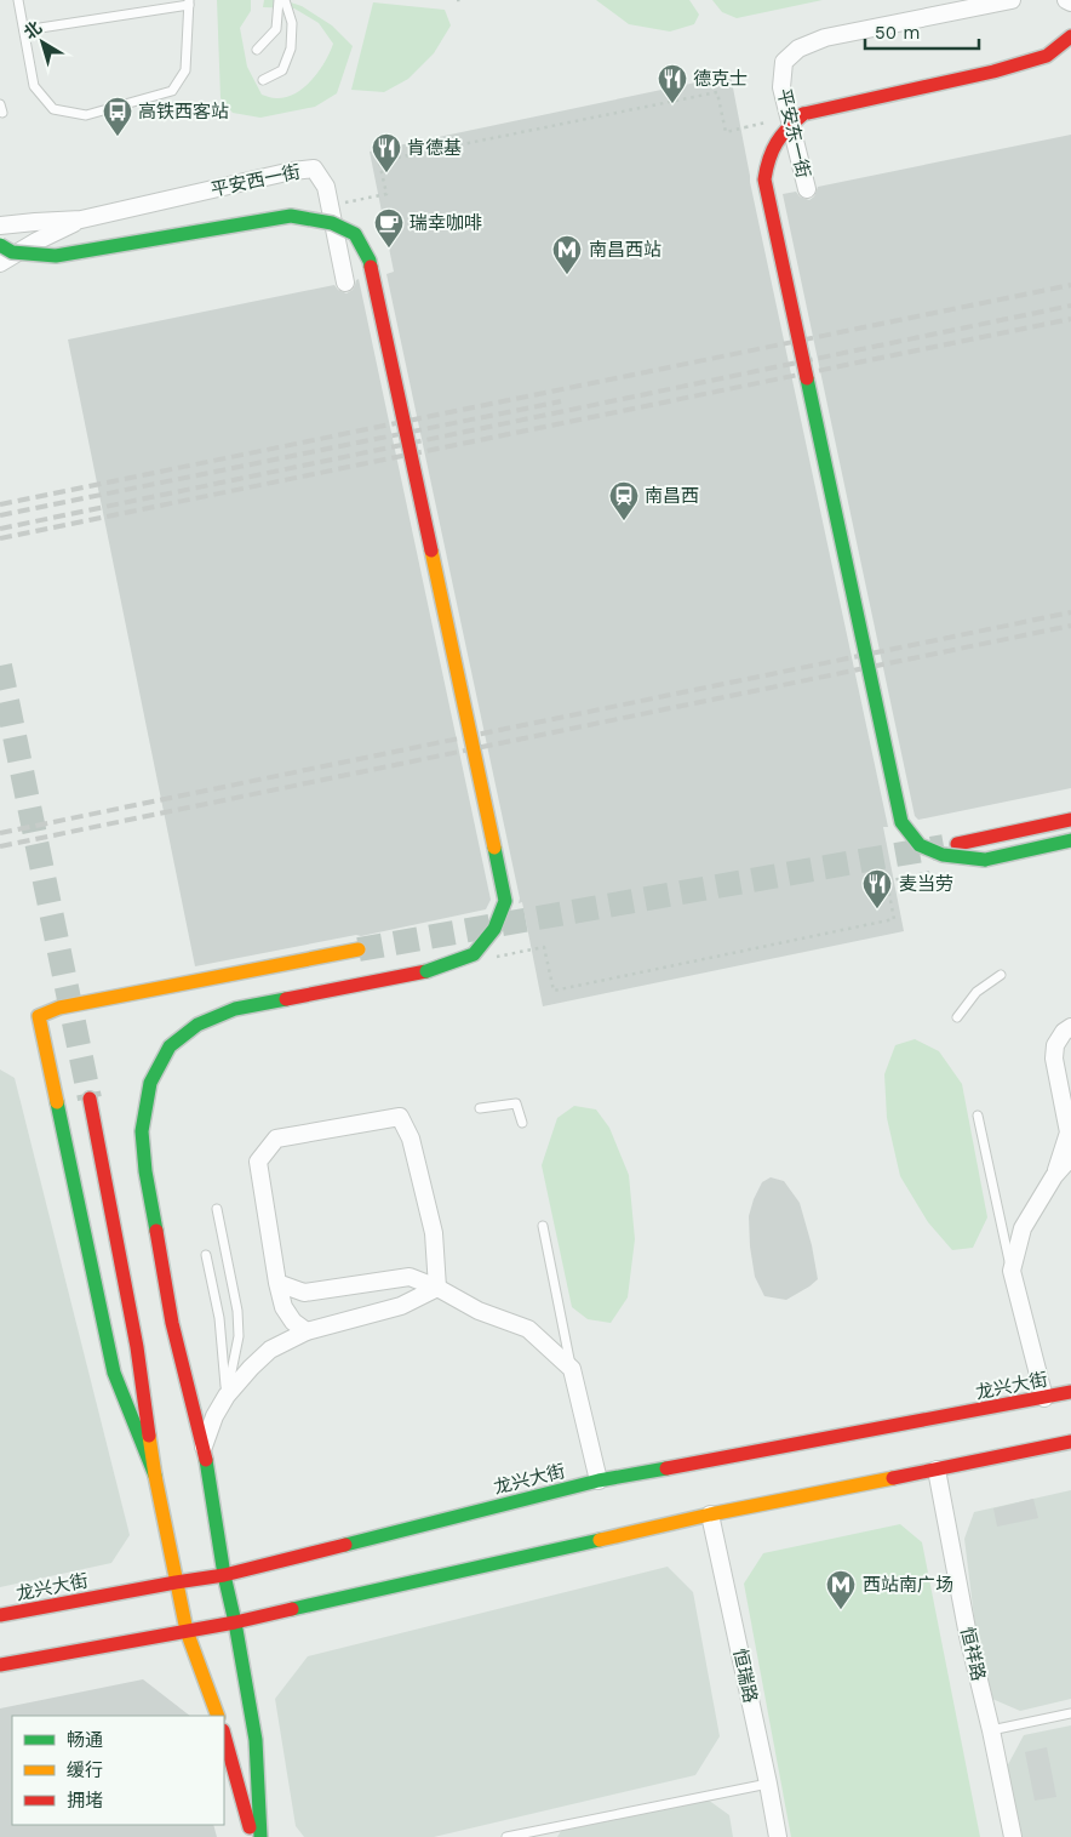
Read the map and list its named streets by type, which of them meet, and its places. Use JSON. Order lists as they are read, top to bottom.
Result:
{
  "streets": {
    "street": [
      "平安东一街",
      "平安西一街",
      "龙兴大街",
      "恒祥路",
      "恒瑞路"
    ]
  },
  "places": {
    "restaurant": ["德克士", "肯德基", "麦当劳"],
    "bus stop": ["高铁西客站"],
    "cafe": ["瑞幸咖啡"],
    "metro station": ["南昌西站", "西站南广场"],
    "station": ["南昌西"]
  },
  "legend": ["畅通", "缓行", "拥堵"],
  "scale_bar": "50 m",
  "north": "top left"
}
